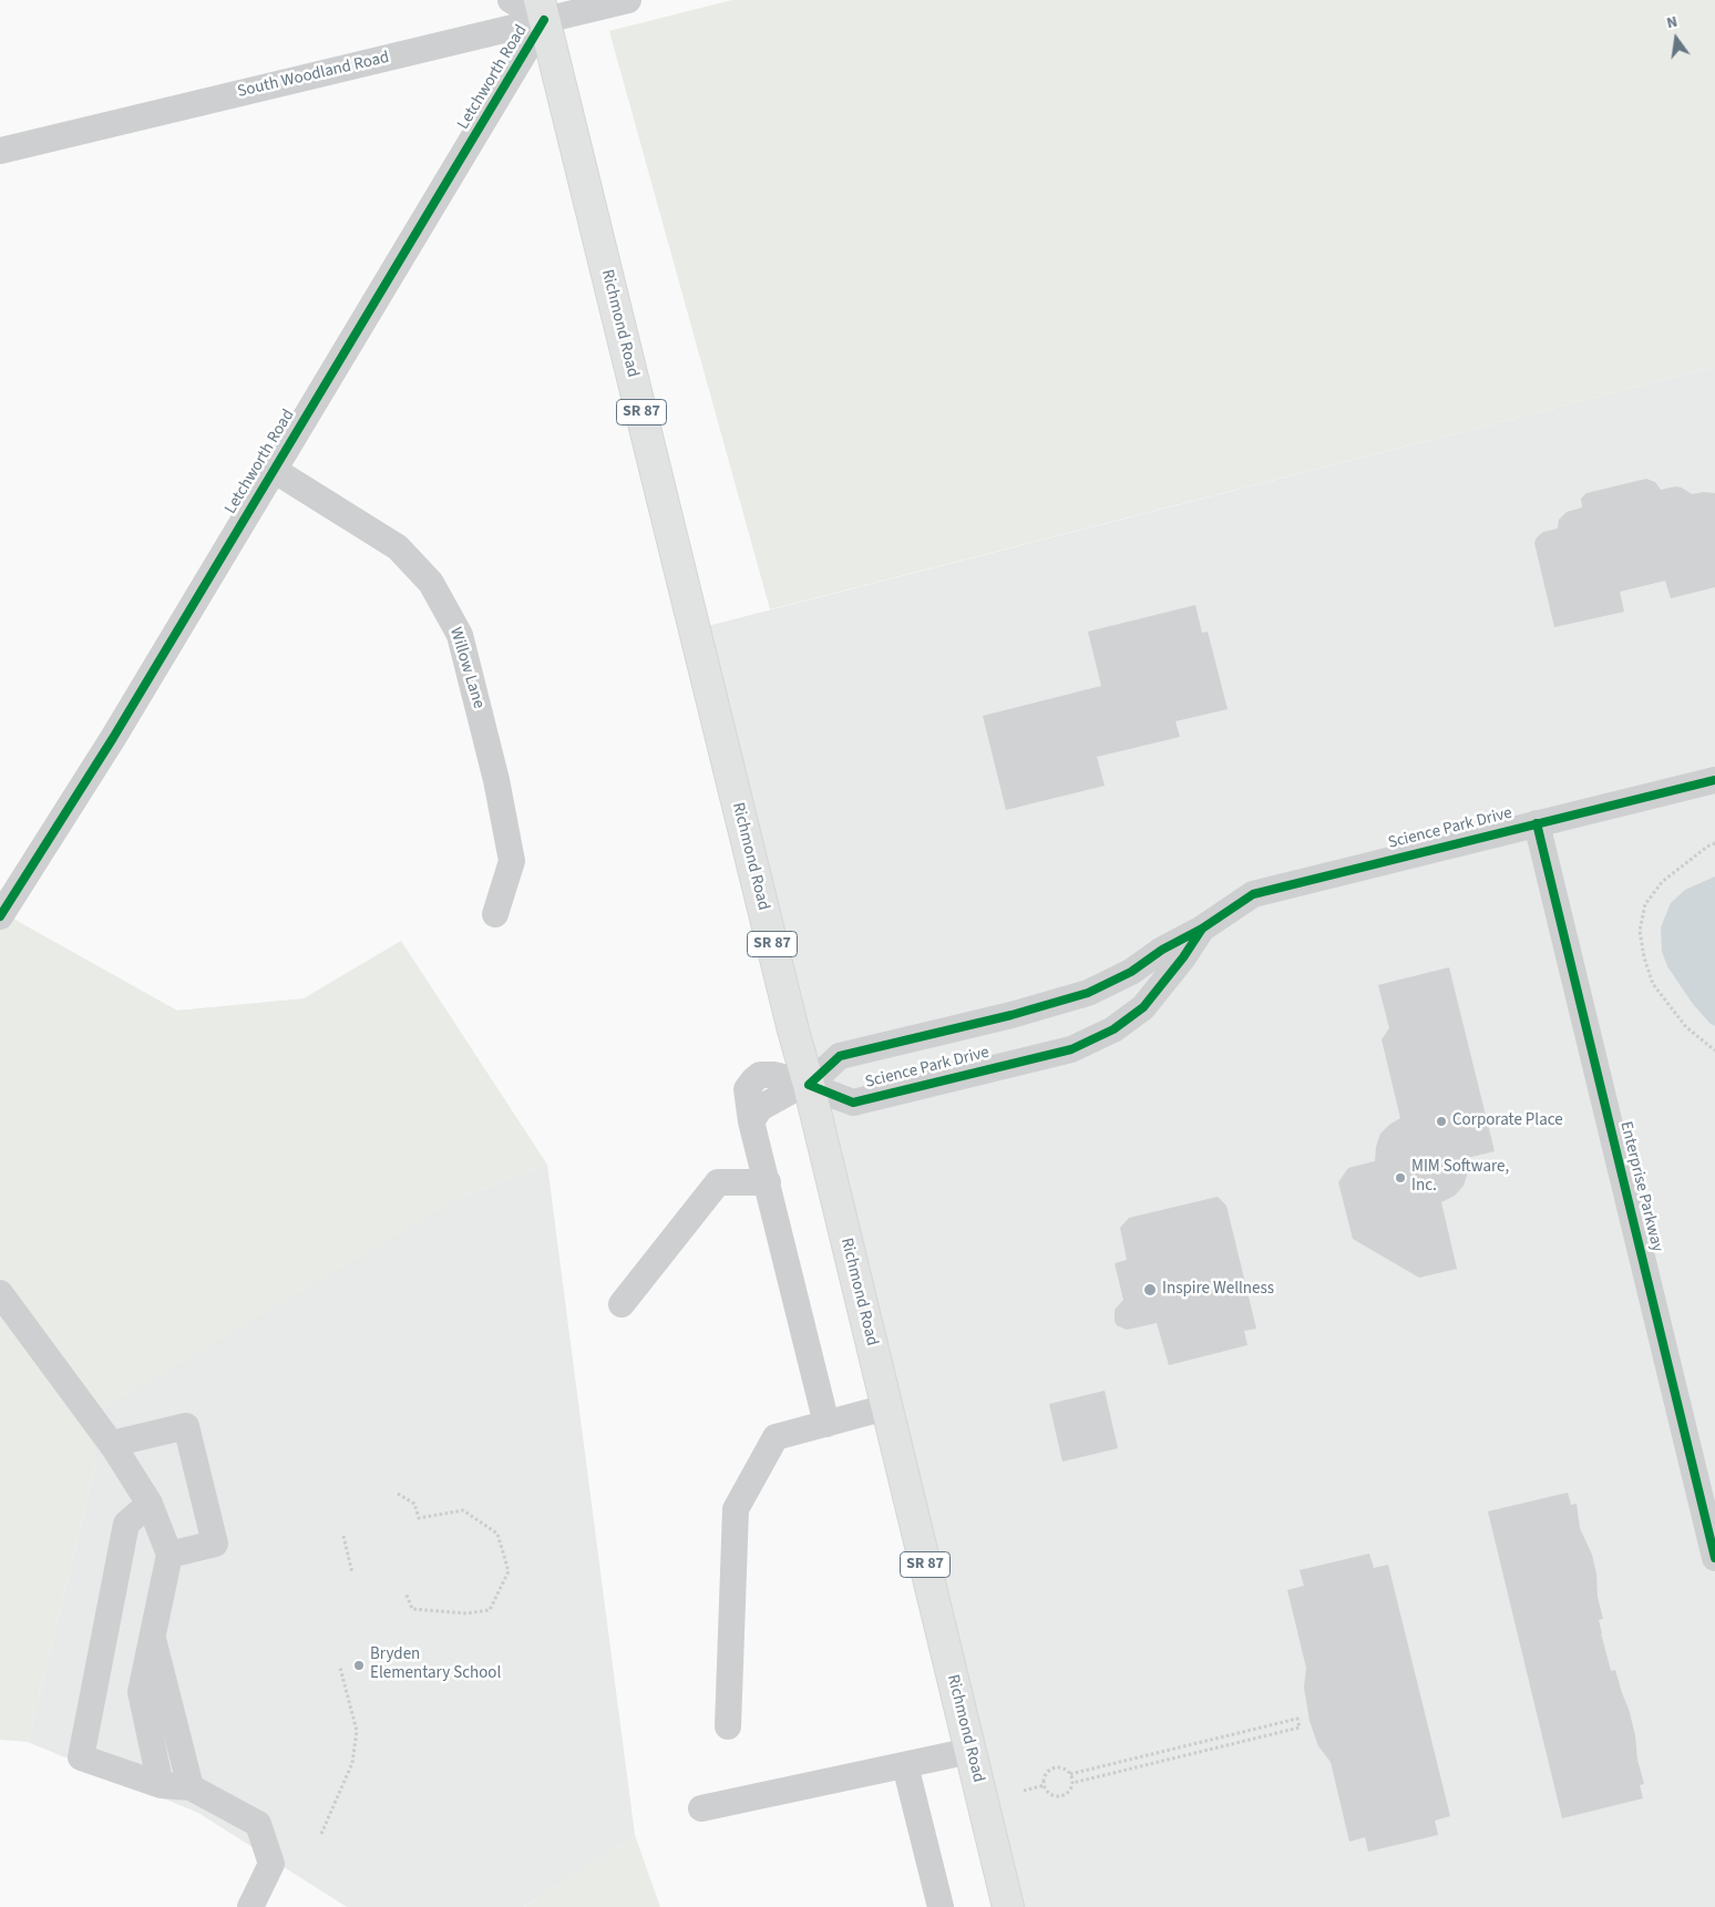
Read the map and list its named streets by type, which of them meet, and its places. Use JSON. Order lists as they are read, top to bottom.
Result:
{
  "streets": {
    "main road": ["Richmond Road", "SR 87"],
    "street": [
      "South Woodland Road",
      "Letchworth Road",
      "Willow Lane",
      "Science Park Drive",
      "Enterprise Parkway"
    ]
  },
  "crossings": [
    ["South Woodland Road", "Letchworth Road"],
    ["South Woodland Road", "Richmond Road"],
    ["Letchworth Road", "Richmond Road"],
    ["Letchworth Road", "Willow Lane"],
    ["Richmond Road", "Science Park Drive"],
    ["Science Park Drive", "Enterprise Parkway"]
  ],
  "places": [
    "Corporate Place",
    "MIM Software, Inc.",
    "Inspire Wellness",
    "Bryden Elementary School"
  ],
  "north": "top"
}
